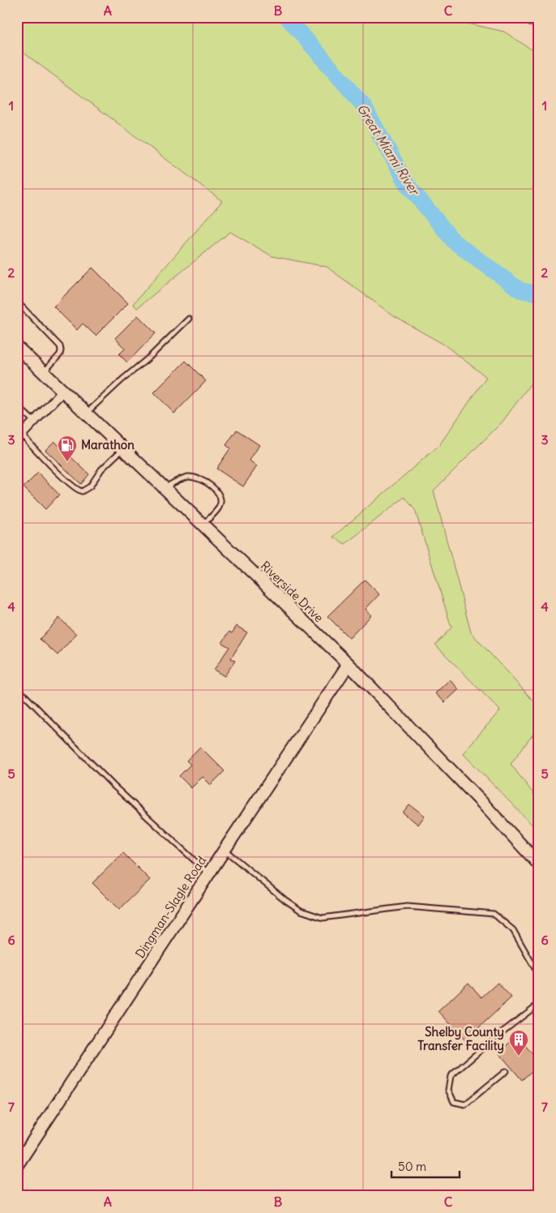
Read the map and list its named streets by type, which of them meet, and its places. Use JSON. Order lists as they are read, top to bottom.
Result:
{
  "streets": {
    "main road": ["Riverside Drive", "Dingman-Slagle Road"]
  },
  "crossings": [
    ["Riverside Drive", "Dingman-Slagle Road"]
  ],
  "water": ["Great Miami River"],
  "places": {
    "fuel station": ["Marathon"],
    "building": ["Shelby County Transfer Facility"]
  },
  "scale_bar": "50 m",
  "grid": {
    "columns": ["A", "B", "C"],
    "rows": [
      "1",
      "2",
      "3",
      "4",
      "5",
      "6",
      "7"
    ]
  }
}
